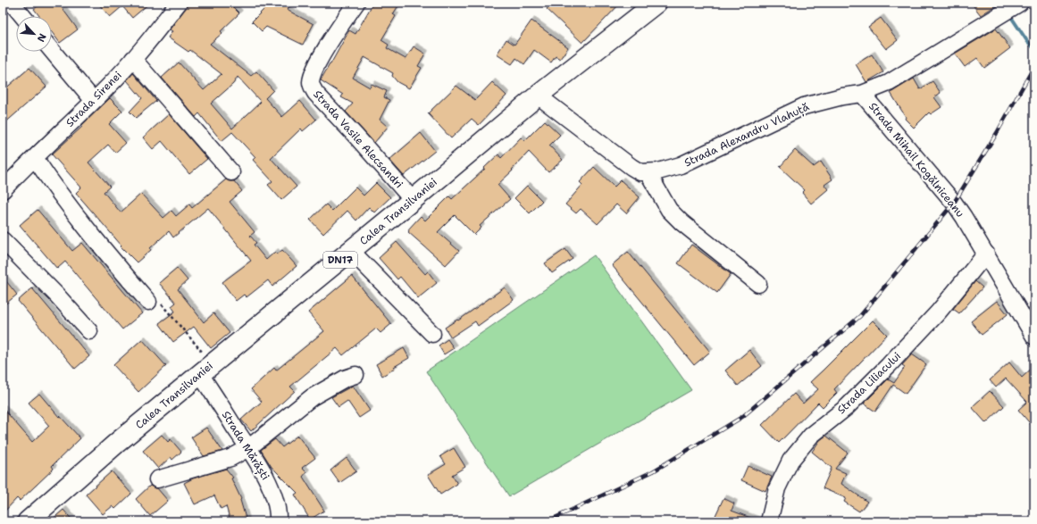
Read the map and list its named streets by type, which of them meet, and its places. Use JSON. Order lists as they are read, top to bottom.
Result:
{
  "streets": {
    "highway": ["Calea Transilvaniei", "DN17"],
    "street": [
      "Strada Sirenei",
      "Strada Alexandru Vlahuță",
      "Strada Vasile Alecsandri",
      "Strada Mihail Kogălniceanu",
      "Strada Liliacului",
      "Strada Mărăști"
    ]
  },
  "crossings": [
    ["Strada Alexandru Vlahuță", "Strada Mihail Kogălniceanu"],
    ["Strada Alexandru Vlahuță", "Calea Transilvaniei"],
    ["Strada Vasile Alecsandri", "Calea Transilvaniei"],
    ["Strada Mihail Kogălniceanu", "Strada Liliacului"],
    ["Calea Transilvaniei", "Strada Mărăști"]
  ],
  "north": "bottom right"
}
